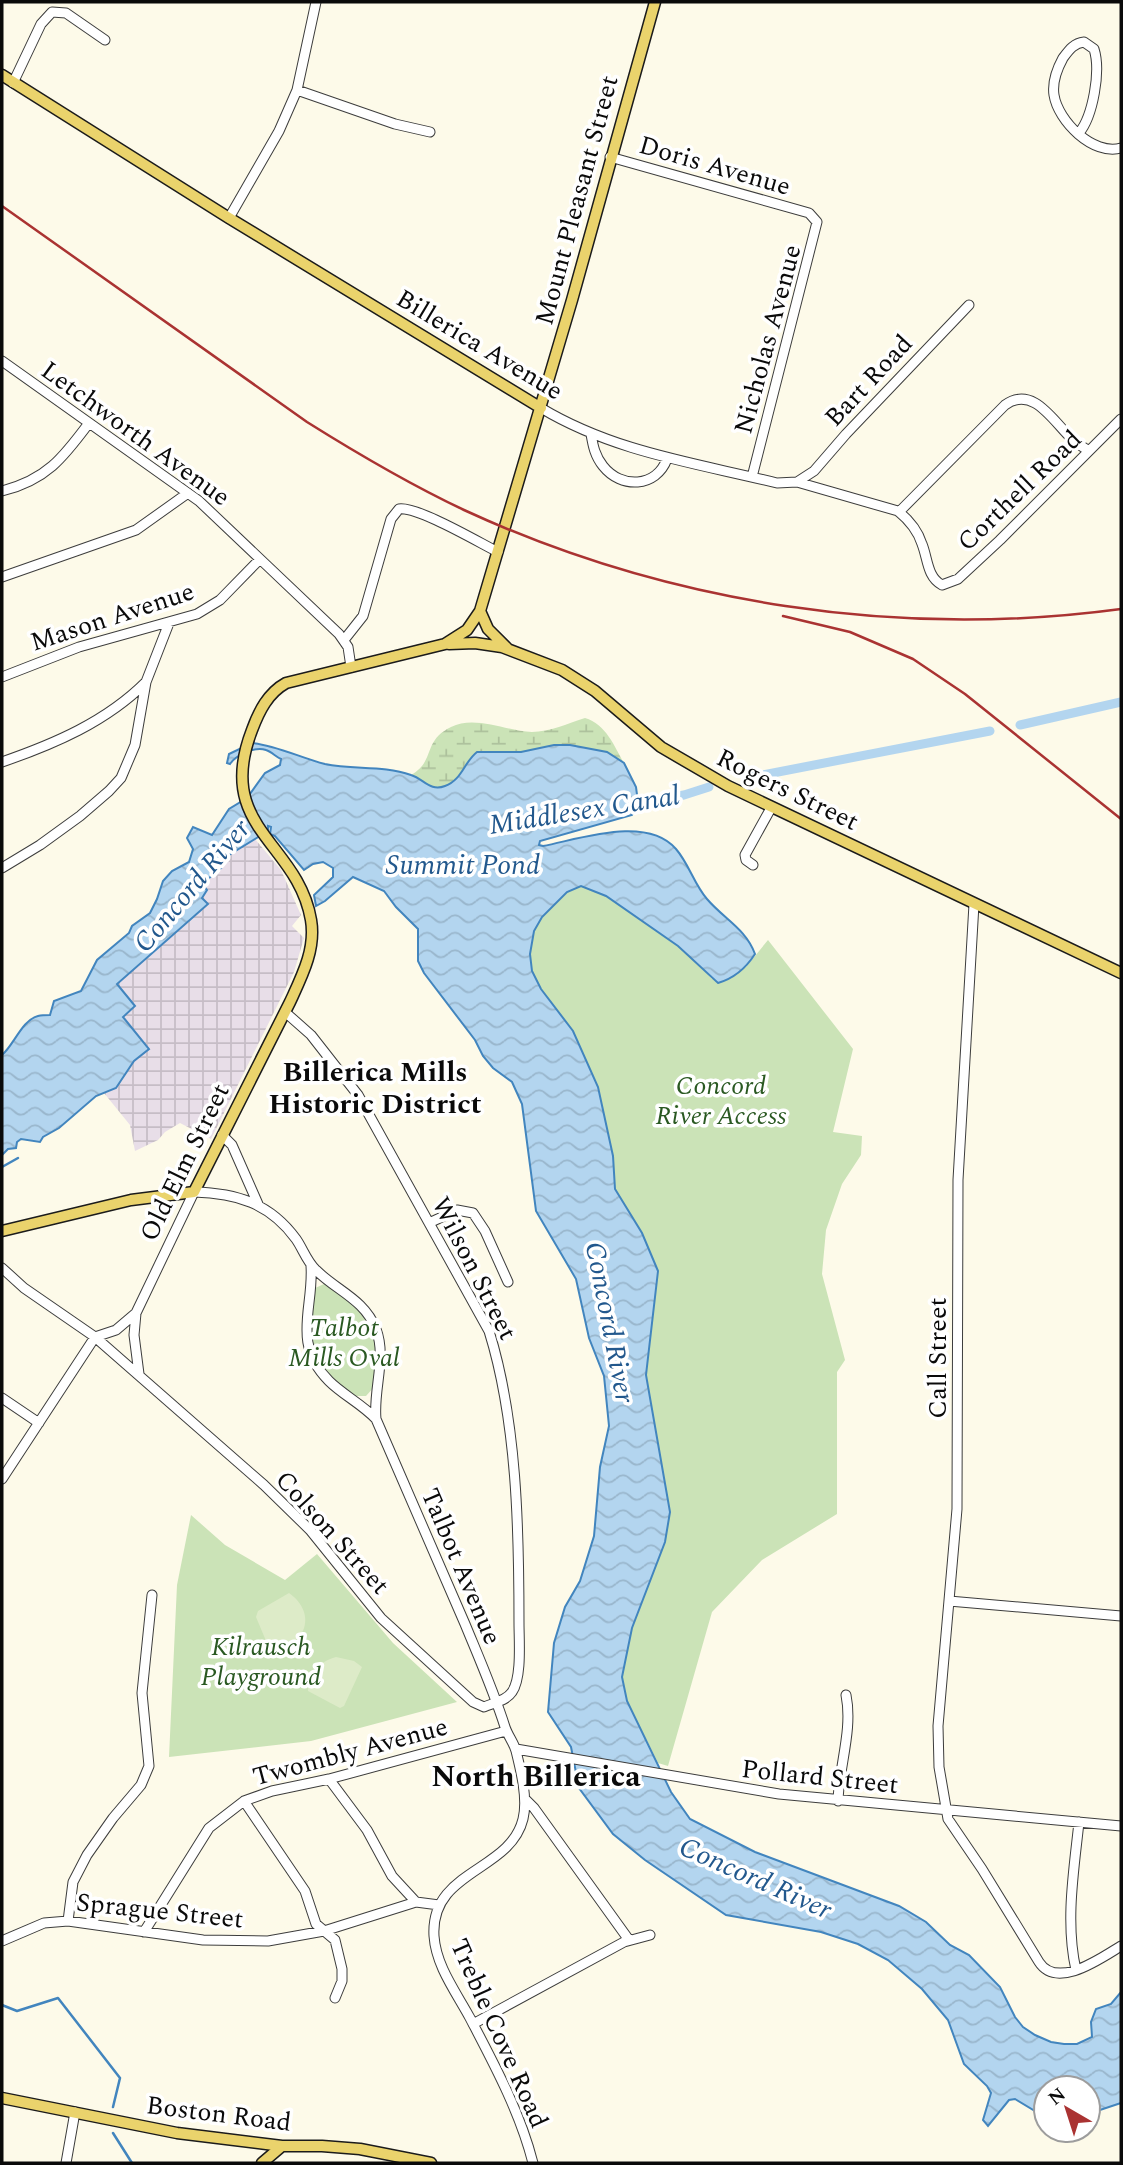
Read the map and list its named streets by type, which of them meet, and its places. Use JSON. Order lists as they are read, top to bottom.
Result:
{
  "streets": {
    "main road": [
      "Mount Pleasant Street",
      "Billerica Avenue",
      "Rogers Street",
      "Old Elm Street",
      "Boston Road"
    ],
    "street": [
      "Doris Avenue",
      "Nicholas Avenue",
      "Bart Road",
      "Letchworth Avenue",
      "Corthell Road",
      "Mason Avenue",
      "Wilson Street",
      "Call Street",
      "Colson Street",
      "Talbot Avenue",
      "Twombly Avenue",
      "Pollard Street",
      "Sprague Street",
      "Treble Cove Road"
    ]
  },
  "crossings": [
    ["Doris Avenue", "Mount Pleasant Street"],
    ["Doris Avenue", "Nicholas Avenue"],
    ["Mount Pleasant Street", "Billerica Avenue"],
    ["Mount Pleasant Street", "Rogers Street"],
    ["Nicholas Avenue", "Billerica Avenue"],
    ["Billerica Avenue", "Bart Road"],
    ["Billerica Avenue", "Corthell Road"],
    ["Letchworth Avenue", "Mason Avenue"],
    ["Rogers Street", "Call Street"],
    ["Old Elm Street", "Wilson Street"],
    ["Old Elm Street", "Colson Street"],
    ["Old Elm Street", "Talbot Avenue"],
    ["Wilson Street", "Colson Street"],
    ["Wilson Street", "Talbot Avenue"],
    ["Call Street", "Pollard Street"],
    ["Colson Street", "Talbot Avenue"],
    ["Talbot Avenue", "Twombly Avenue"],
    ["Twombly Avenue", "Sprague Street"],
    ["Pollard Street", "Treble Cove Road"],
    ["Sprague Street", "Treble Cove Road"]
  ],
  "districts": ["Billerica Mills Historic District", "North Billerica"],
  "water": ["Middlesex Canal", "Summit Pond", "Concord River"],
  "parks": ["Concord River Access", "Talbot Mills Oval", "Kilrausch Playground"],
  "north": "top left"
}
